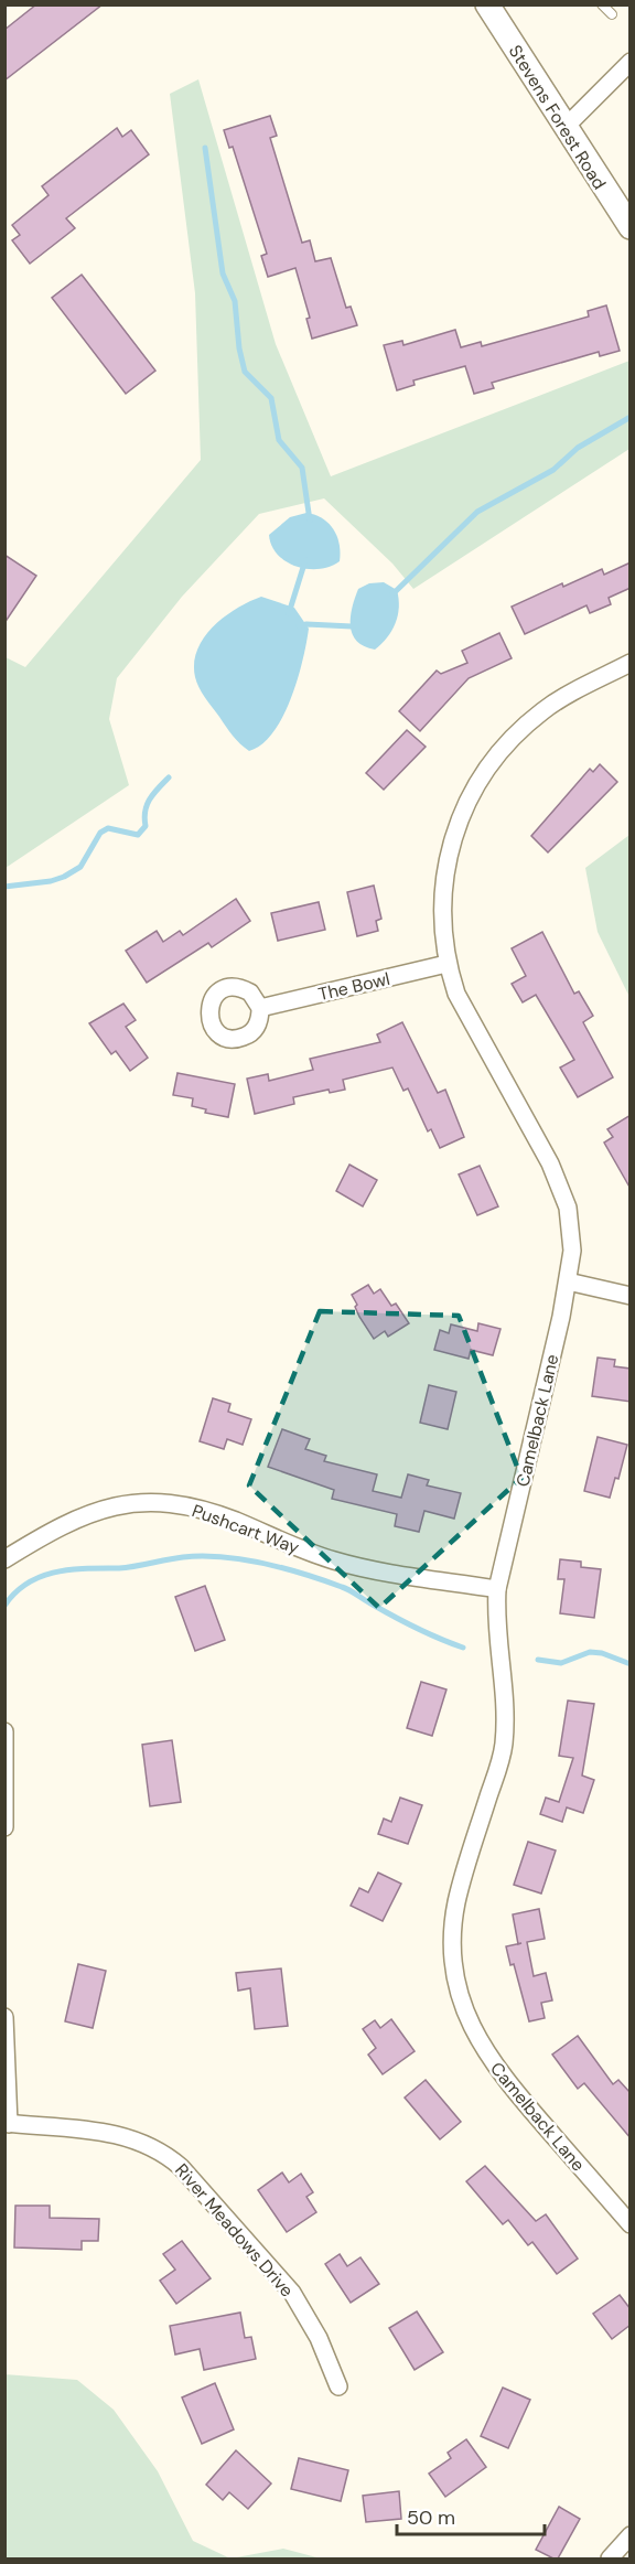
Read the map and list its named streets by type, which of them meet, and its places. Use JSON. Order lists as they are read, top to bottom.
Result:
{
  "streets": {
    "street": [
      "Stevens Forest Road",
      "The Bowl",
      "Camelback Lane",
      "Pushcart Way",
      "River Meadows Drive"
    ]
  },
  "crossings": [
    ["The Bowl", "Camelback Lane"],
    ["Camelback Lane", "Pushcart Way"]
  ],
  "scale_bar": "50 m"
}
